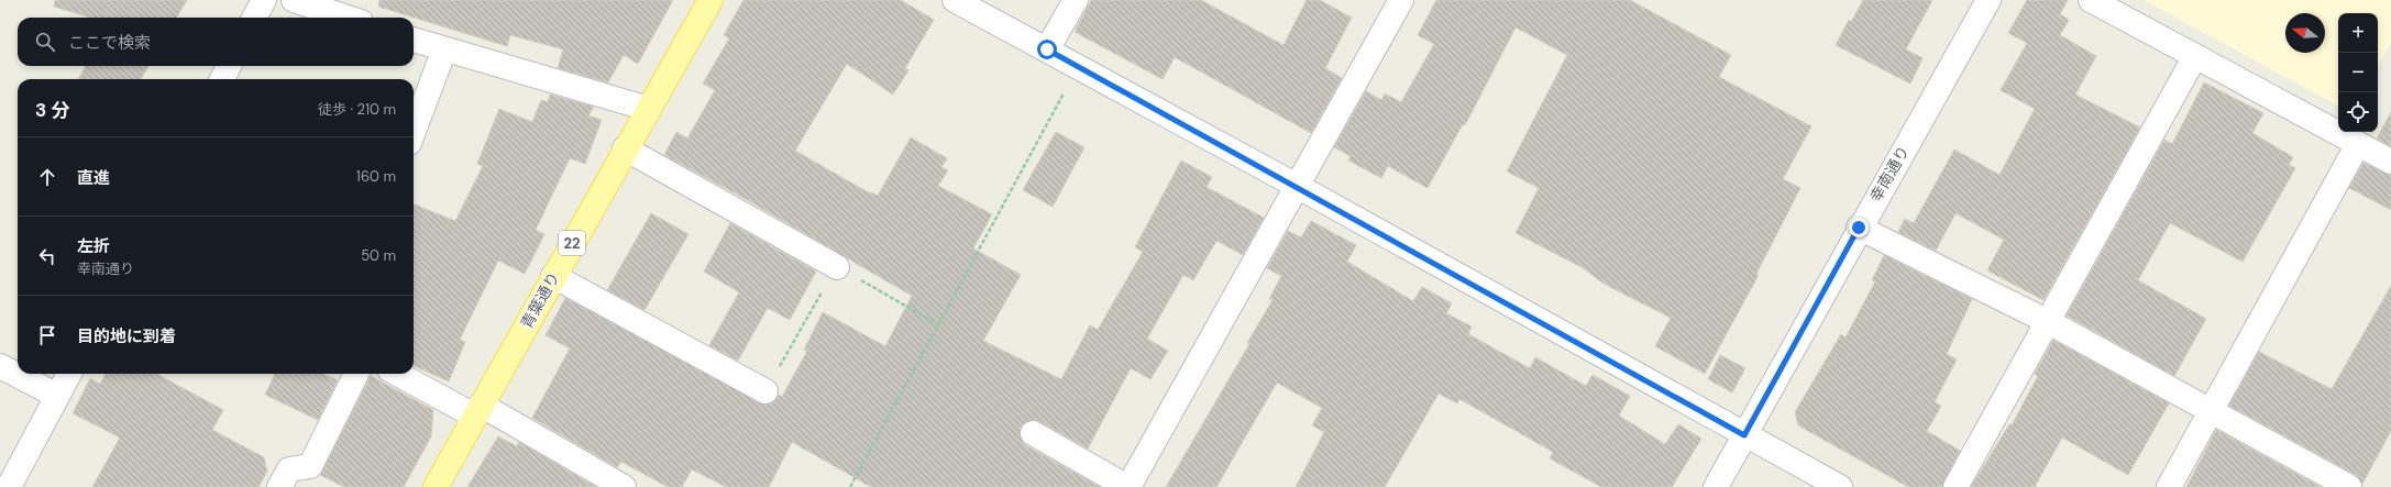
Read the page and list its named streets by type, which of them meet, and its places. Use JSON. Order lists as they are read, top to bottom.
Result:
{
  "streets": {
    "main road": ["22", "青葉通り"],
    "street": ["幸南通り"]
  },
  "north": "left",
  "page": {
    "map_buttons": ["+", "−"],
    "search": "ここで検索",
    "heading": ["3 分", "徒歩 · 210 m"],
    "list": [
      ["直進", "160 m"],
      ["左折", "幸南通り", "50 m"],
      "目的地に到着"
    ]
  }
}
